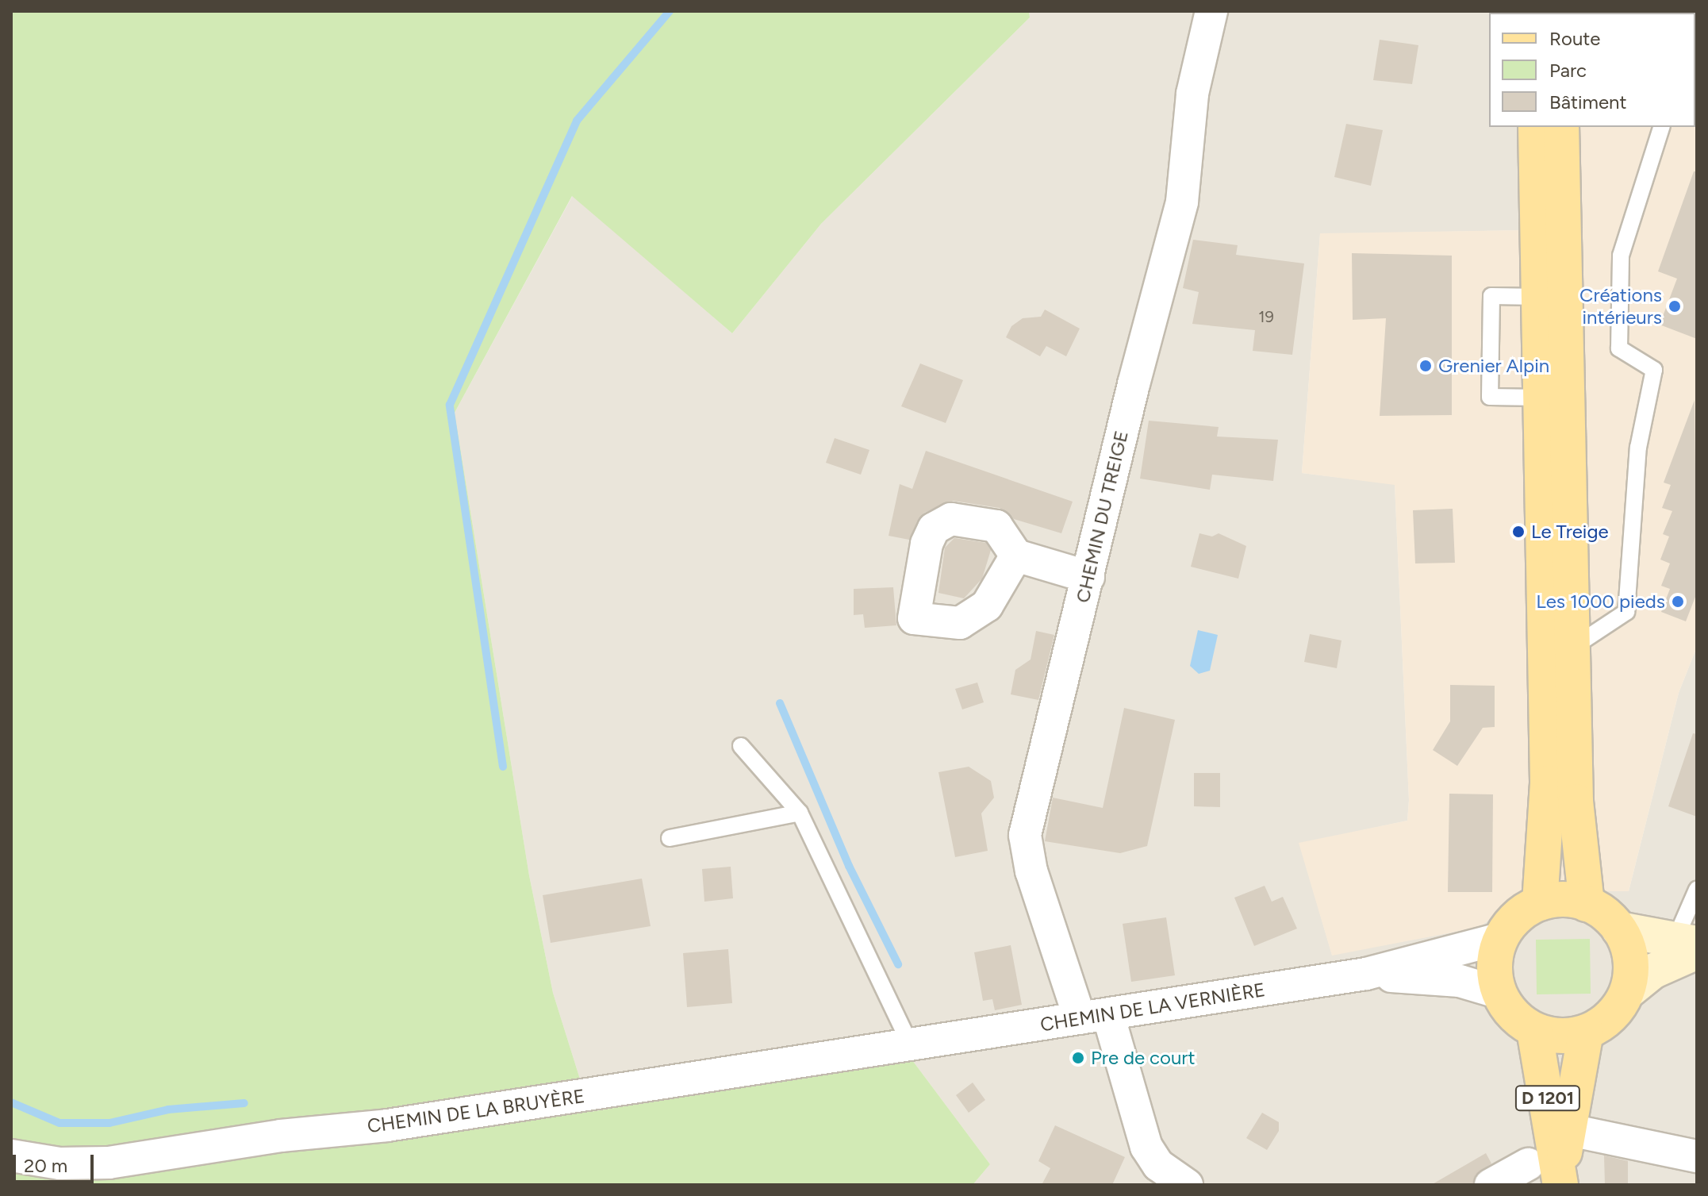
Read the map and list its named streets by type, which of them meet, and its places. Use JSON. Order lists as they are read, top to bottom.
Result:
{
  "streets": {
    "main road": ["D 1201"],
    "street": ["CHEMIN DU TREIGE", "CHEMIN DE LA VERNIÈRE", "CHEMIN DE LA BRUYÈRE"]
  },
  "crossings": [
    ["CHEMIN DU TREIGE", "CHEMIN DE LA VERNIÈRE"],
    ["CHEMIN DE LA VERNIÈRE", "D 1201"],
    ["CHEMIN DE LA VERNIÈRE", "CHEMIN DE LA BRUYÈRE"]
  ],
  "places": [
    "Créations intérieurs",
    "Grenier Alpin",
    "Le Treige",
    "Les 1000 pieds",
    "Pre de court"
  ],
  "house_numbers": ["19"],
  "legend": ["Route", "Parc", "Bâtiment"],
  "scale_bar": "20 m"
}
